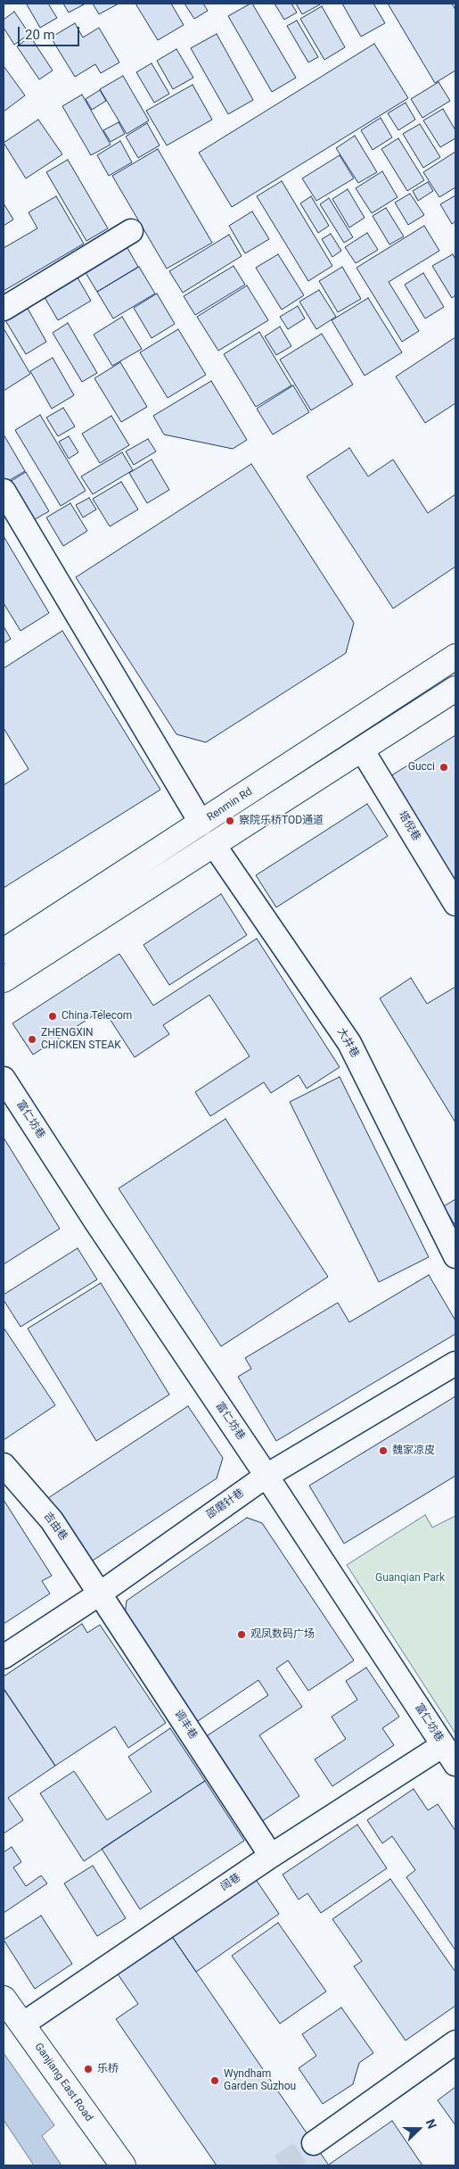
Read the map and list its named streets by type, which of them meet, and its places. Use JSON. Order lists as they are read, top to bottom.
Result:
{
  "streets": {
    "main road": ["Renmin Rd", "Ganjiang East Road"],
    "street": [
      "塔倪巷",
      "大井巷",
      "富仁坊巷",
      "邵磨针巷",
      "吉由巷",
      "调丰巷",
      "阔巷"
    ]
  },
  "crossings": [
    ["富仁坊巷", "邵磨针巷"],
    ["富仁坊巷", "阔巷"],
    ["邵磨针巷", "吉由巷"],
    ["邵磨针巷", "调丰巷"],
    ["吉由巷", "调丰巷"],
    ["调丰巷", "阔巷"],
    ["阔巷", "Ganjiang East Road"]
  ],
  "parks": ["Guanqian Park"],
  "places": [
    "Gucci",
    "察院乐桥TOD通道",
    "China Telecom",
    "ZHENGXIN CHICKEN STEAK",
    "魏家凉皮",
    "观凤数码广场",
    "乐桥",
    "Wyndham Garden Suzhou"
  ],
  "scale_bar": "20 m",
  "north": "right"
}
